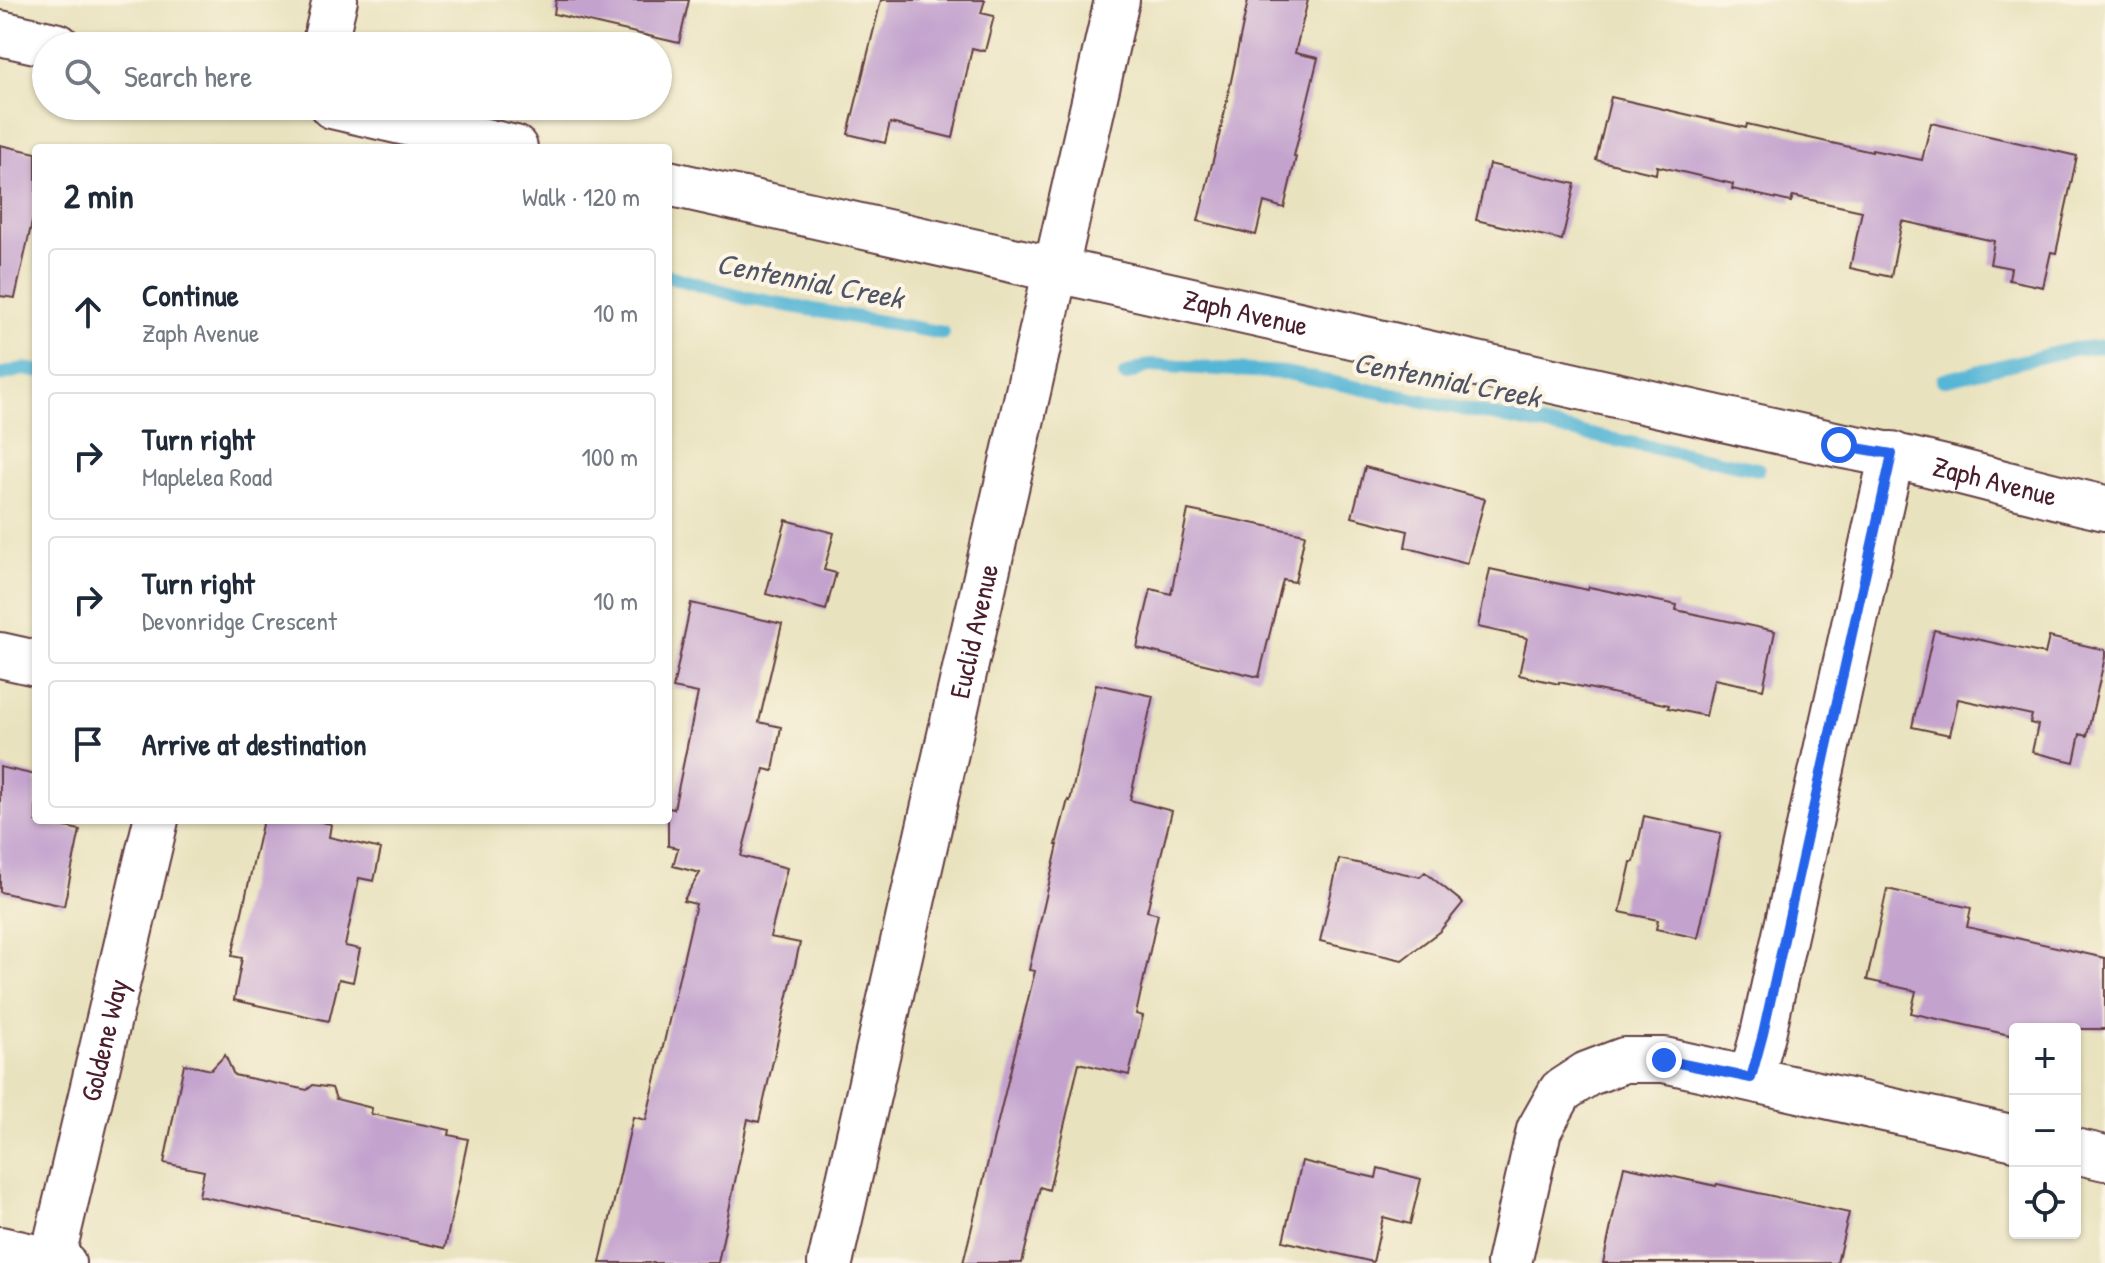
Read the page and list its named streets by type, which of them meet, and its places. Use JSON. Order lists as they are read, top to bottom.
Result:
{
  "streets": {
    "street": ["Zaph Avenue", "Euclid Avenue", "Goldene Way"]
  },
  "crossings": [
    ["Zaph Avenue", "Euclid Avenue"]
  ],
  "water": ["Centennial Creek"],
  "page": {
    "search": "Search here",
    "heading": ["2 min", "Walk · 120 m"],
    "list": [
      ["Continue", "Zaph Avenue", "10 m"],
      ["Turn right", "Maplelea Road", "100 m"],
      ["Turn right", "Devonridge Crescent", "10 m"],
      "Arrive at destination"
    ],
    "map_buttons": ["+", "−"]
  }
}
